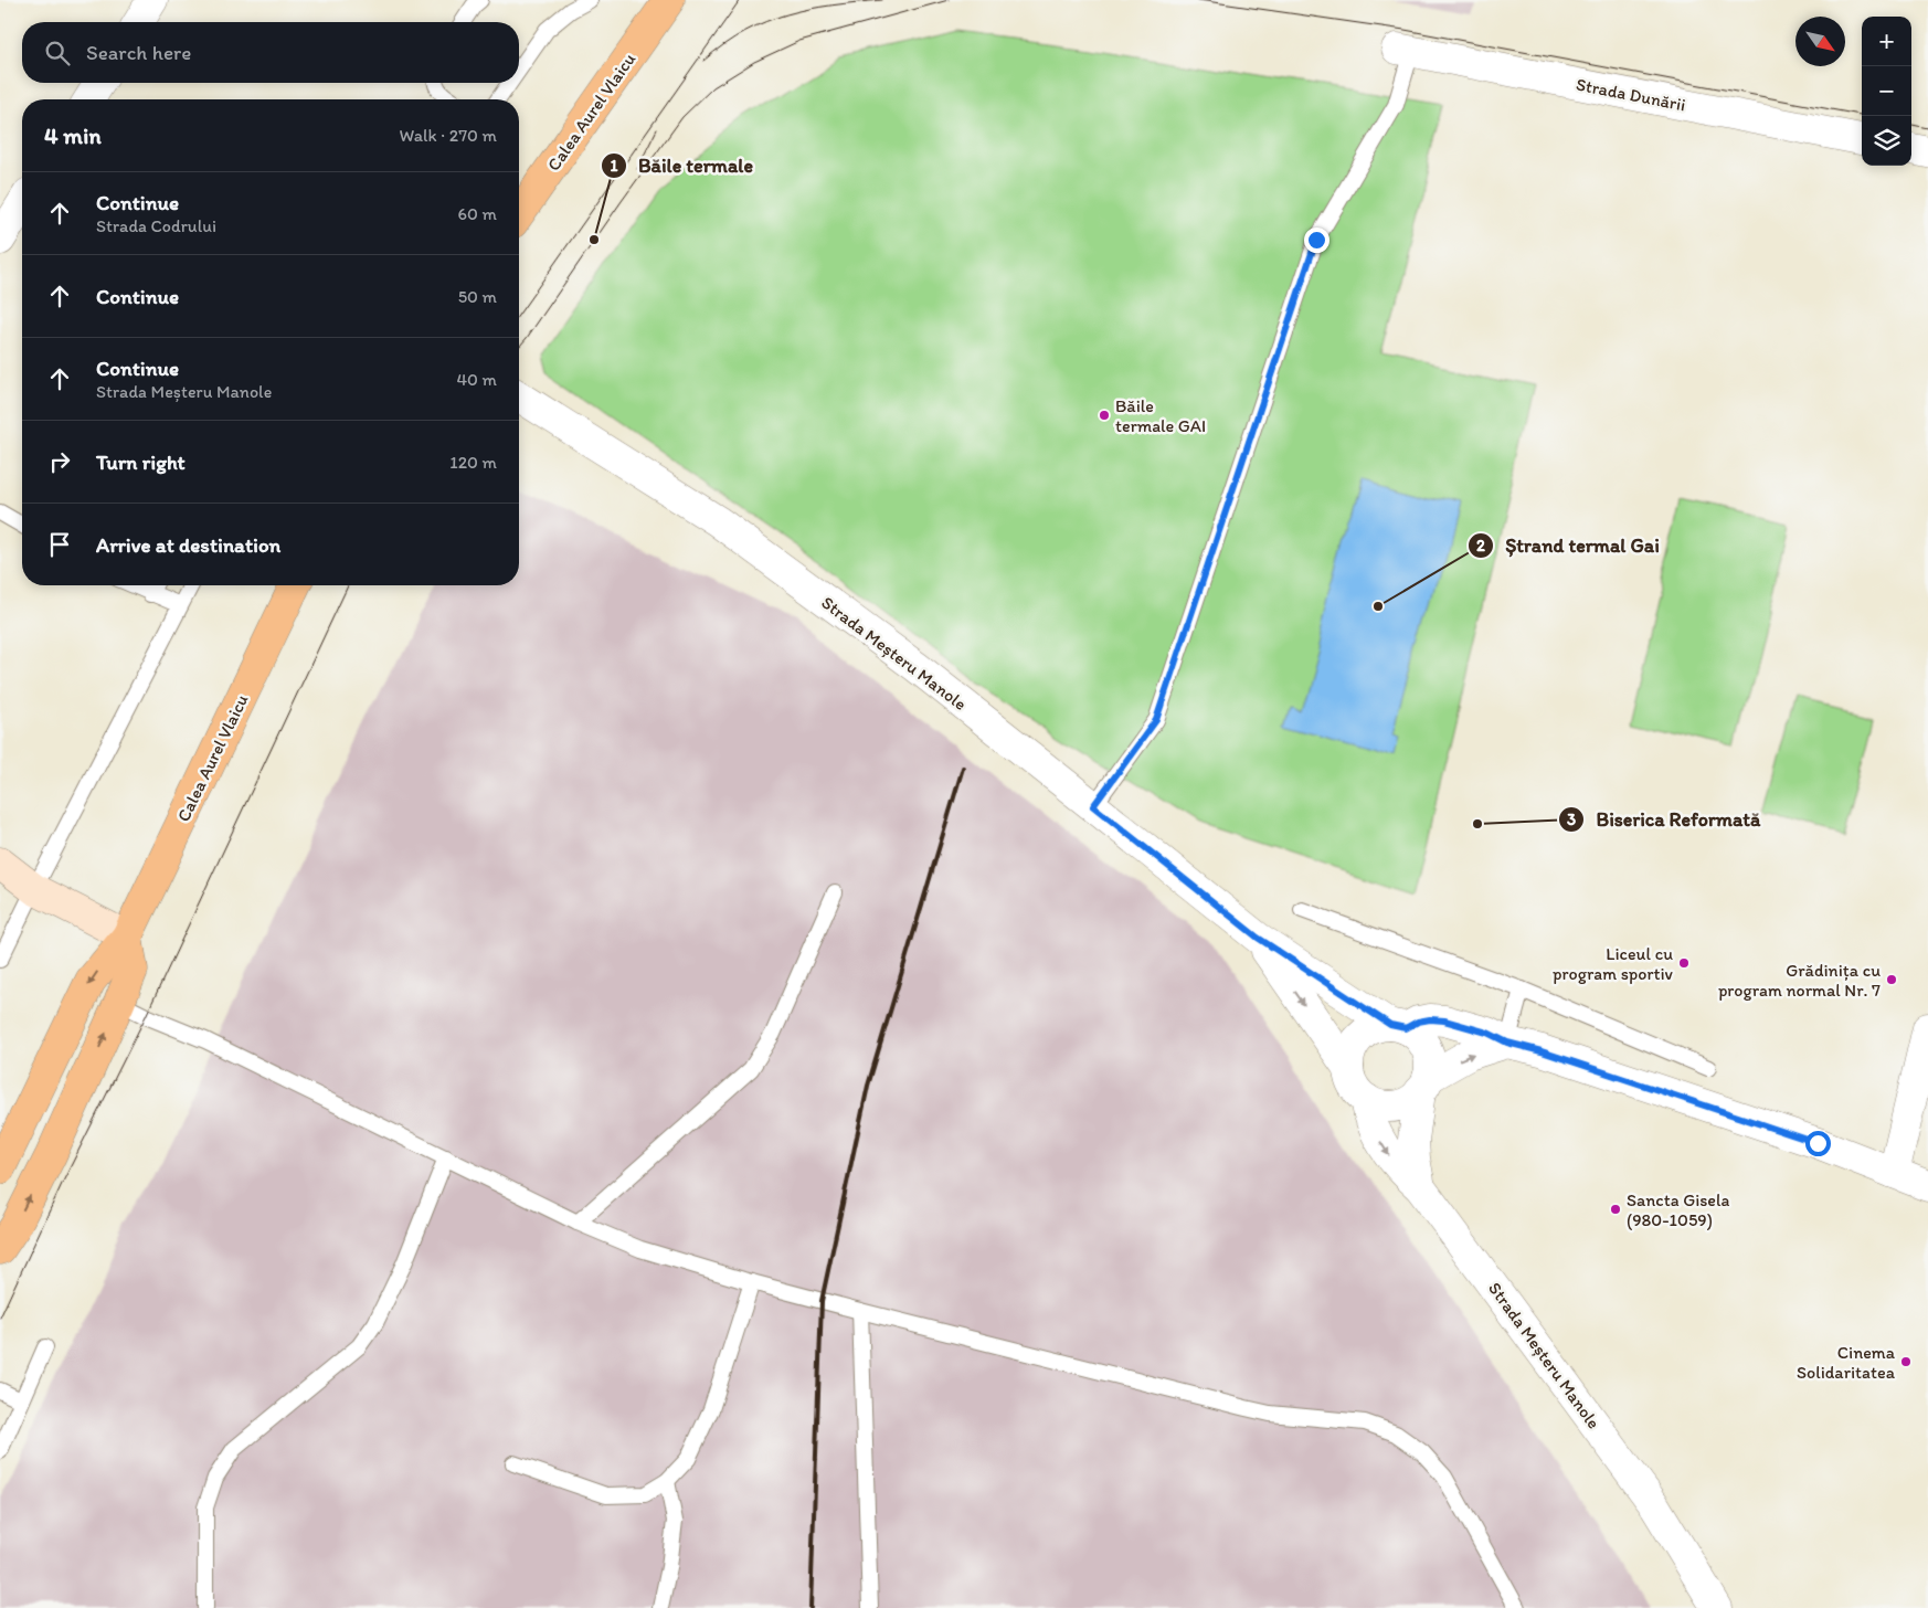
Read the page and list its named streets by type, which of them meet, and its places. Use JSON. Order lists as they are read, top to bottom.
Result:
{
  "streets": {
    "main road": ["Calea Aurel Vlaicu"],
    "street": ["Strada Dunării", "Strada Meșteru Manole"]
  },
  "places": [
    "Băile termale",
    "Băile termale GAI",
    "Ștrand termal Gai",
    "Biserica Reformată",
    "Liceul cu program sportiv",
    "Grădinița cu program normal Nr. 7",
    "Sancta Gisela (980-1059)",
    "Cinema Solidaritatea"
  ],
  "north": "bottom right",
  "page": {
    "map_buttons": ["+", "−"],
    "search": "Search here",
    "heading": ["4 min", "Walk · 270 m"],
    "list": [
      ["Continue", "Strada Codrului", "60 m"],
      ["Continue", "50 m"],
      ["Continue", "Strada Meșteru Manole", "40 m"],
      ["Turn right", "120 m"],
      "Arrive at destination"
    ]
  }
}
